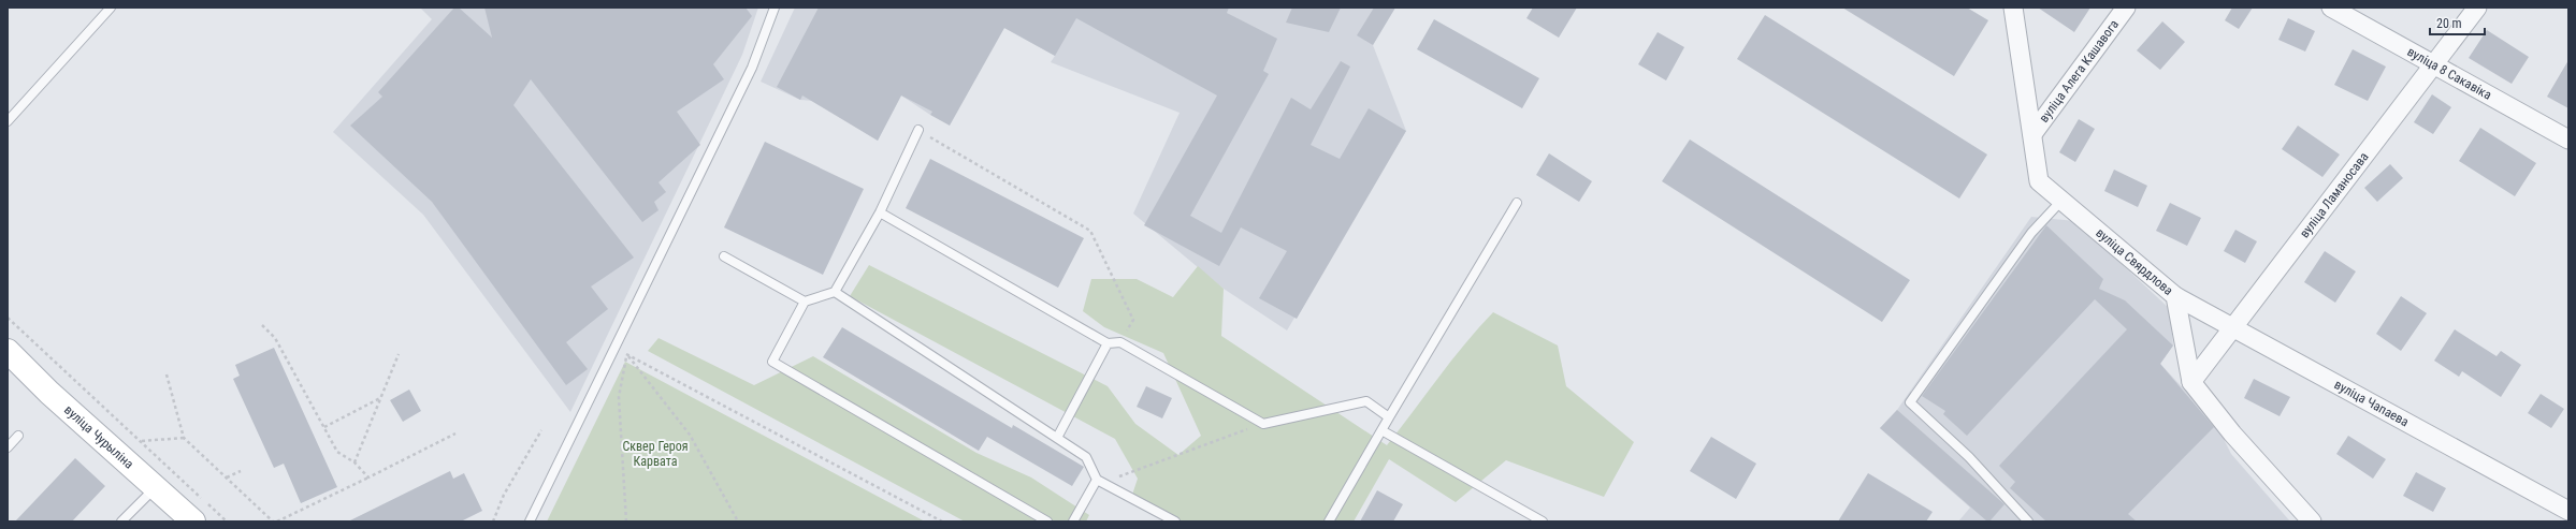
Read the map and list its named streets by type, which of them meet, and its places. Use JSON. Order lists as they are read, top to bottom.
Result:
{
  "streets": {
    "main road": ["вуліца Чурыліна"],
    "street": [
      "вуліца Алега Кашавога",
      "вуліца 8 Сакавіка",
      "вуліца Ламаносава",
      "вуліца Свярдлова",
      "вуліца Чапаева"
    ]
  },
  "crossings": [
    ["вуліца Алега Кашавога", "вуліца Свярдлова"],
    ["вуліца 8 Сакавіка", "вуліца Ламаносава"],
    ["вуліца Ламаносава", "вуліца Свярдлова"],
    ["вуліца Ламаносава", "вуліца Чапаева"],
    ["вуліца Свярдлова", "вуліца Чапаева"]
  ],
  "parks": ["Сквер Героя Карвата"],
  "scale_bar": "20 m"
}
